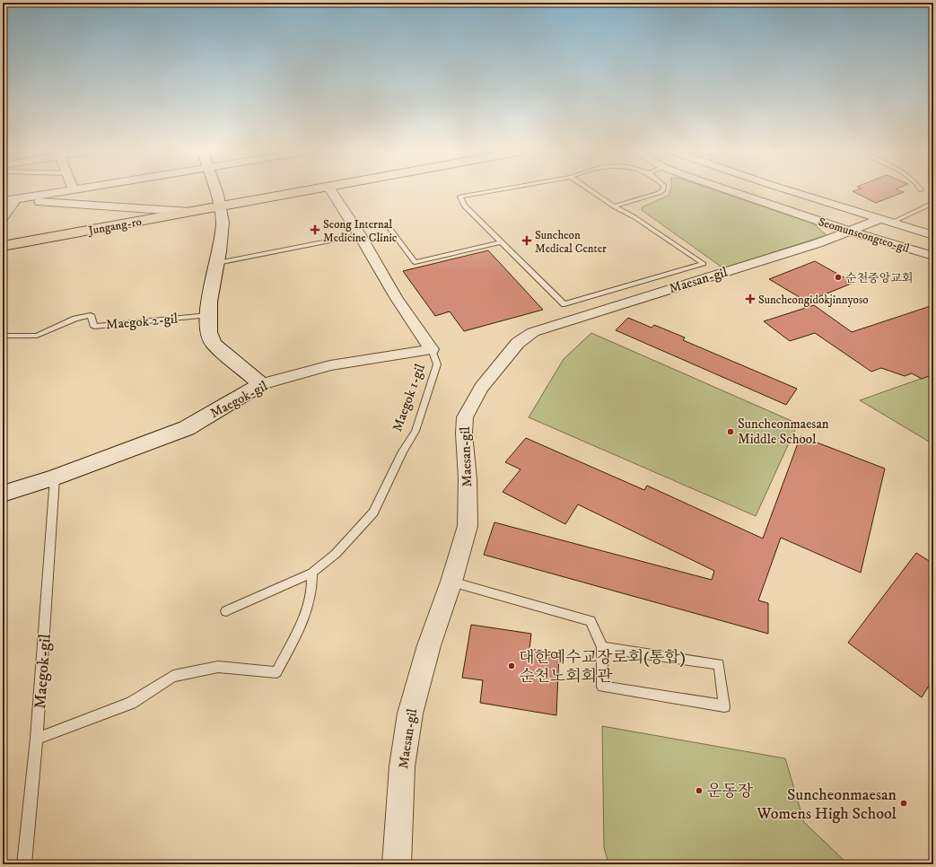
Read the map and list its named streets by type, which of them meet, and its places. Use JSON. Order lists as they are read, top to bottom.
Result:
{
  "streets": {
    "main road": ["Jungang-ro"],
    "street": [
      "Seomunseongteo-gil",
      "Maesan-gil",
      "Maegok 1-gil",
      "Maegok-gil"
    ],
    "lane": ["Maegok 2-gil"]
  },
  "crossings": [
    ["Seomunseongteo-gil", "Maesan-gil"],
    ["Maegok 1-gil", "Maegok-gil"]
  ],
  "places": {
    "health": ["Seong Internal Medicine Clinic", "Suncheon Medical Center", "Suncheongidokjinnyoso"],
    "other": [
      "순천중앙교회",
      "Suncheonmaesan Middle School",
      "대한예수교장로회(통합) 순천노회회관",
      "운동장",
      "Suncheonmaesan Womens High School"
    ]
  }
}
